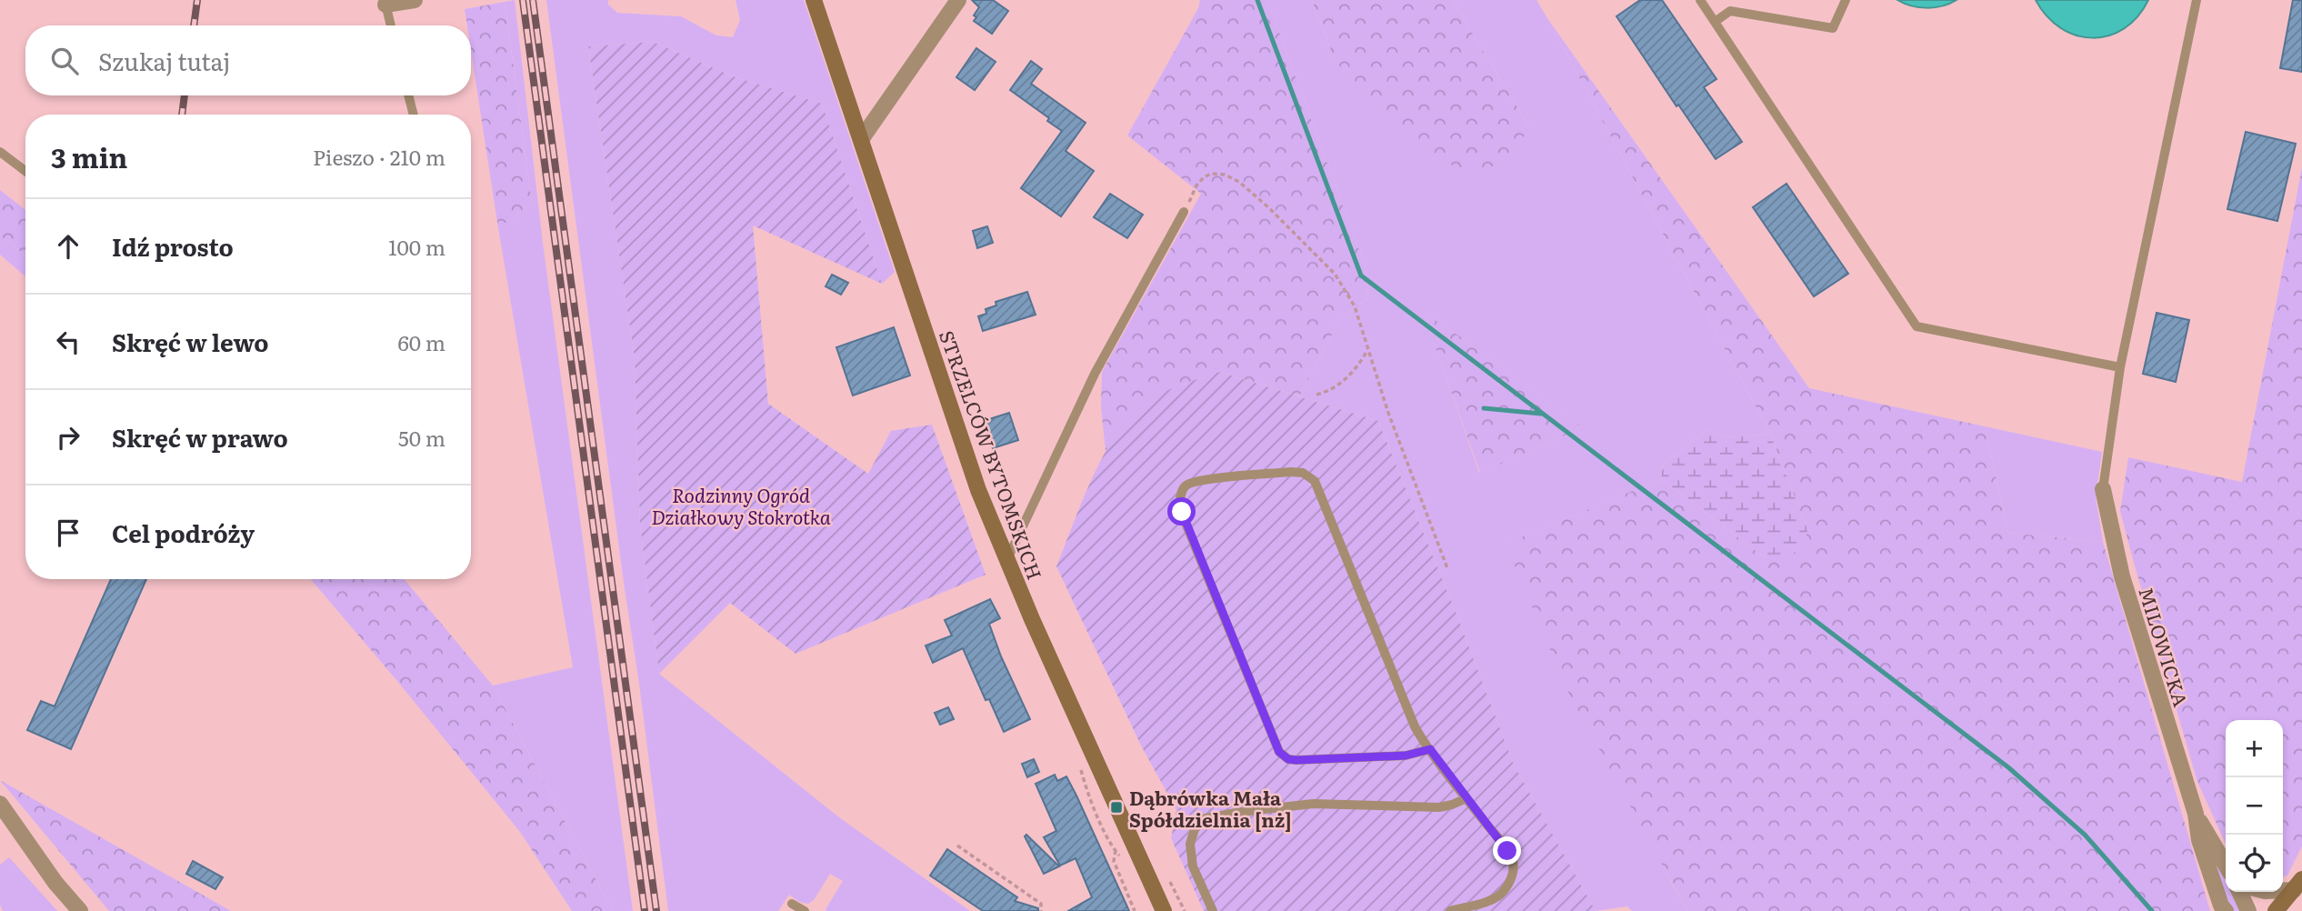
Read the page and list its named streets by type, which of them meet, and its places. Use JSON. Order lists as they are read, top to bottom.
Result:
{
  "streets": {
    "street": ["STRZELCÓW BYTOMSKICH", "MILOWICKA"]
  },
  "parks": ["Rodzinny Ogród Działkowy Stokrotka"],
  "places": {
    "transit": ["Dąbrówka Mała Spółdzielnia [nż]"]
  },
  "page": {
    "search": "Szukaj tutaj",
    "heading": ["3 min", "Pieszo · 210 m"],
    "list": [
      ["Idź prosto", "100 m"],
      ["Skręć w lewo", "60 m"],
      ["Skręć w prawo", "50 m"],
      "Cel podróży"
    ],
    "map_buttons": ["+", "−"]
  }
}
